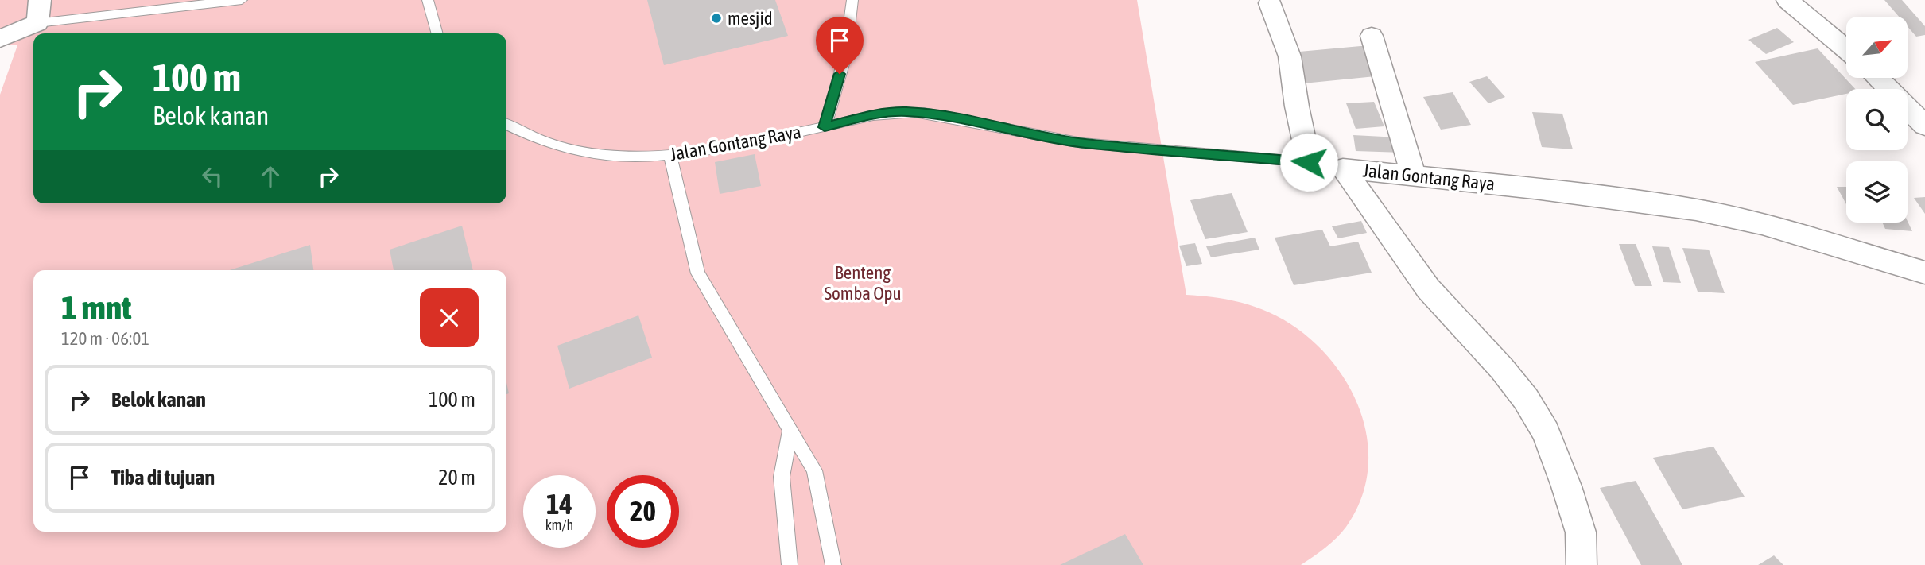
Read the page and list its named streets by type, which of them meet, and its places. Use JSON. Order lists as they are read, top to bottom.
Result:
{
  "streets": {
    "street": ["Jalan Gontang Raya"]
  },
  "parks": ["Benteng Somba Opu"],
  "places": ["mesjid"],
  "north": "top right",
  "page": {
    "turn": ["100 m", "Belok kanan"],
    "heading": ["1 mnt", "120 m · 06:01"],
    "list": [
      {
        "name": "Belok kanan",
        "value": "100 m"
      },
      {
        "name": "Tiba di tujuan",
        "value": "20 m"
      }
    ],
    "speed": "14 km/h",
    "limit": "20"
  }
}
